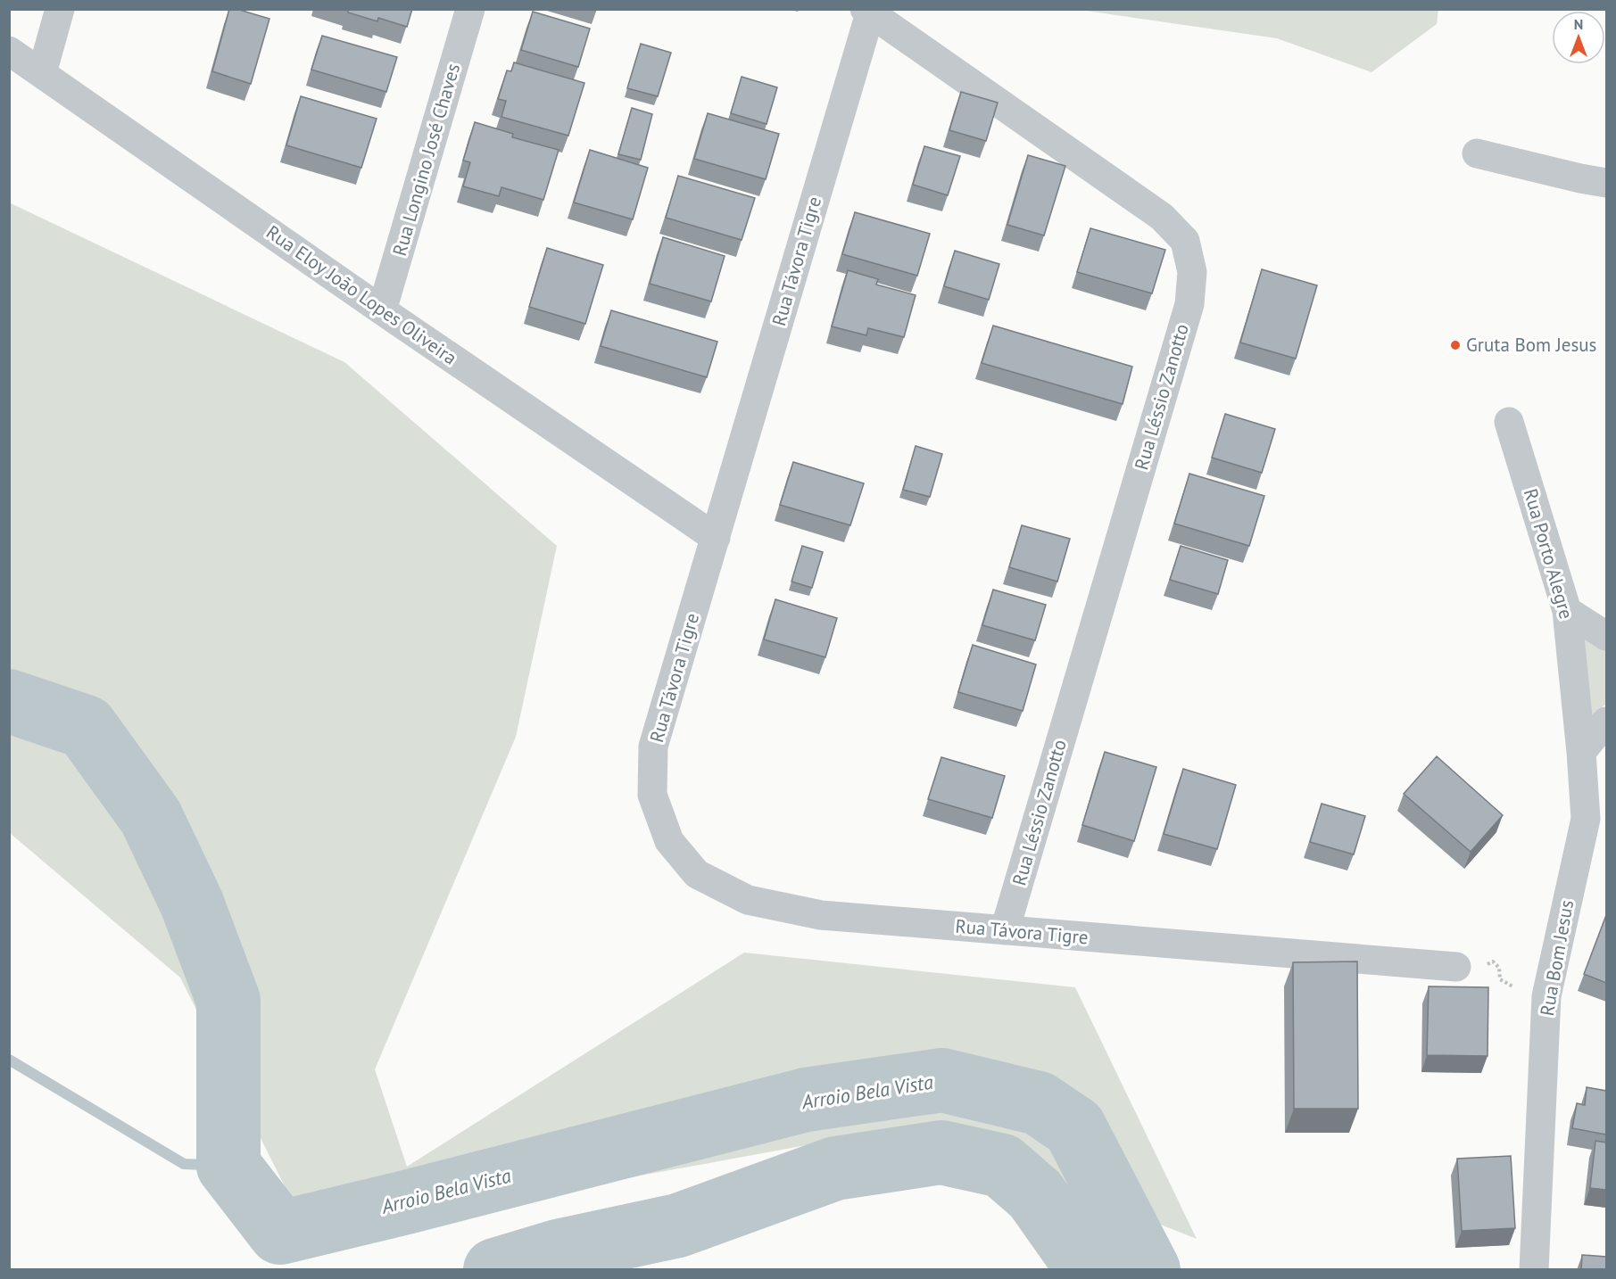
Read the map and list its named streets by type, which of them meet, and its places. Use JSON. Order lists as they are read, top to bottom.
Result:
{
  "streets": {
    "street": [
      "Rua Longino José Chaves",
      "Rua Távora Tigre",
      "Rua Eloy João Lopes Oliveira",
      "Rua Léssio Zanotto",
      "Rua Porto Alegre",
      "Rua Bom Jesus"
    ]
  },
  "crossings": [
    ["Rua Longino José Chaves", "Rua Eloy João Lopes Oliveira"],
    ["Rua Távora Tigre", "Rua Eloy João Lopes Oliveira"],
    ["Rua Távora Tigre", "Rua Léssio Zanotto"],
    ["Rua Porto Alegre", "Rua Bom Jesus"]
  ],
  "water": ["Arroio Bela Vista"],
  "places": ["Gruta Bom Jesus"],
  "north": "top"
}
